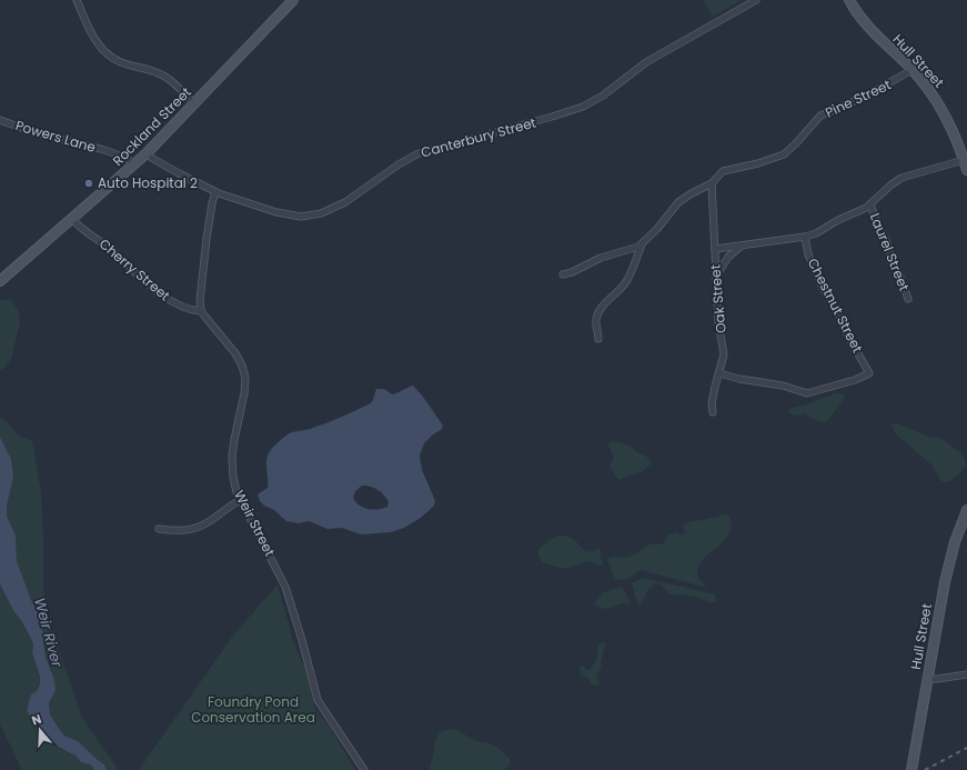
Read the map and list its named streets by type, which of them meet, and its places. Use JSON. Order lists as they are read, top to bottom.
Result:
{
  "streets": {
    "main road": ["Hull Street", "Rockland Street"],
    "street": [
      "Pine Street",
      "Powers Lane",
      "Canterbury Street",
      "Laurel Street",
      "Cherry Street",
      "Oak Street",
      "Chestnut Street",
      "Weir Street"
    ]
  },
  "crossings": [
    ["Hull Street", "Pine Street"],
    ["Pine Street", "Oak Street"],
    ["Rockland Street", "Powers Lane"],
    ["Rockland Street", "Canterbury Street"],
    ["Rockland Street", "Cherry Street"],
    ["Cherry Street", "Weir Street"],
    ["Oak Street", "Chestnut Street"]
  ],
  "water": ["Weir River"],
  "parks": ["Foundry Pond Conservation Area"],
  "places": ["Auto Hospital 2"],
  "north": "top"
}
